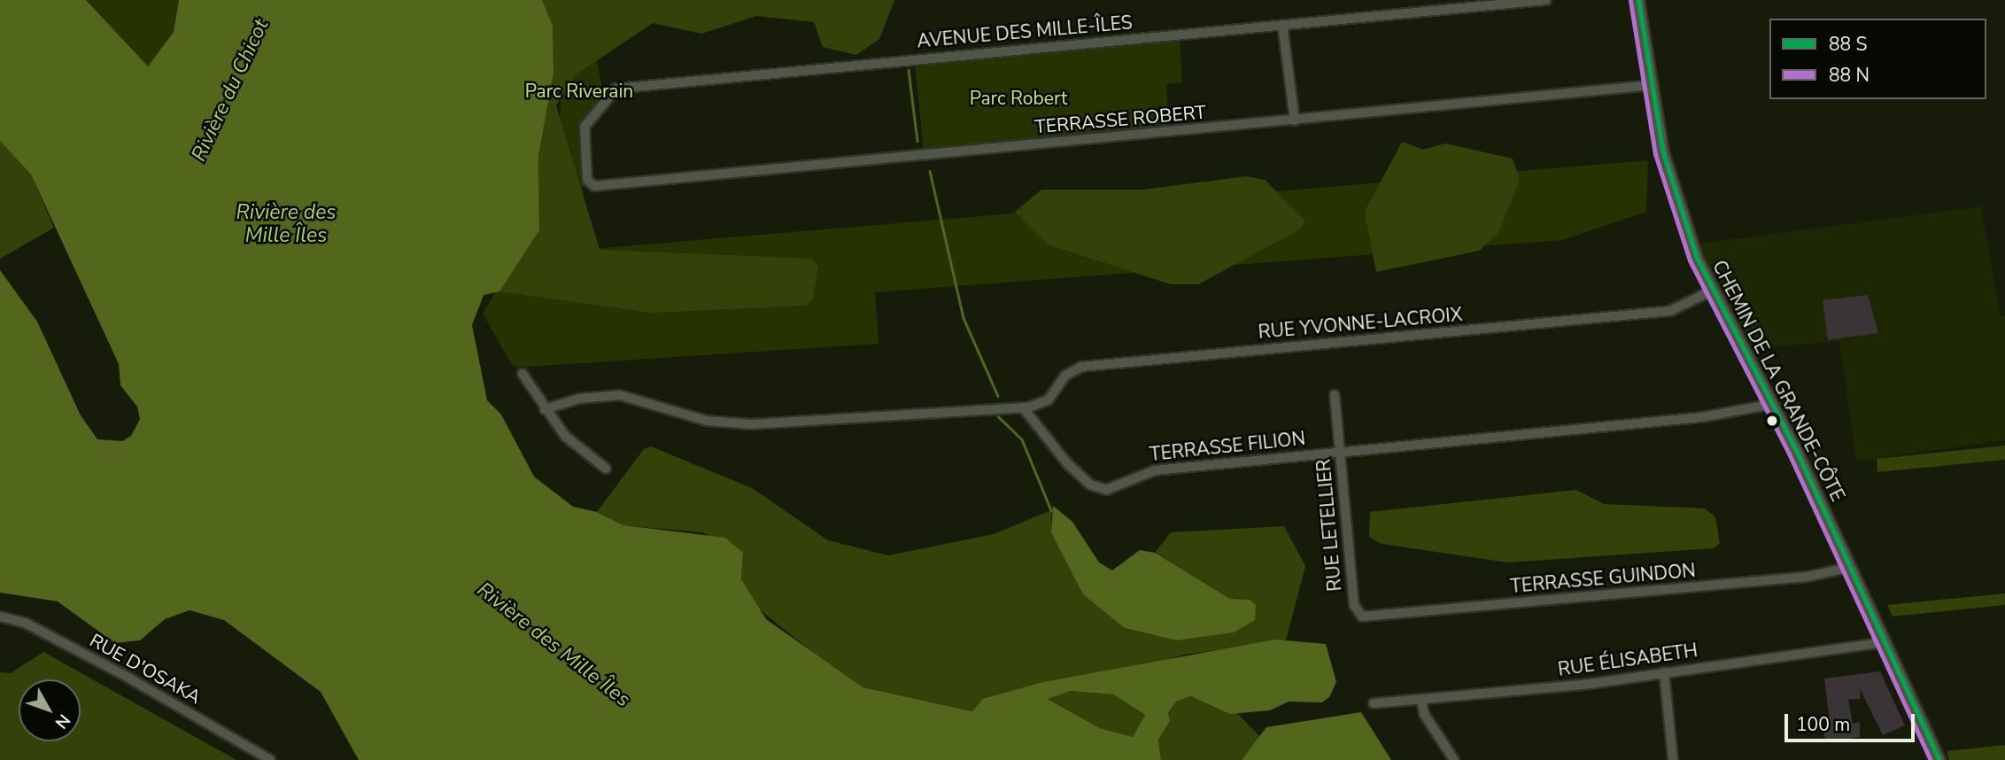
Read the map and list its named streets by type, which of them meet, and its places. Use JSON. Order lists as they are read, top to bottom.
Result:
{
  "streets": {
    "main road": ["CHEMIN DE LA GRANDE-CÔTE"],
    "street": [
      "AVENUE DES MILLE-ÎLES",
      "TERRASSE ROBERT",
      "RUE YVONNE-LACROIX",
      "TERRASSE FILION",
      "RUE LETELLIER",
      "TERRASSE GUINDON",
      "RUE ÉLISABETH",
      "RUE D'OSAKA"
    ]
  },
  "crossings": [
    ["AVENUE DES MILLE-ÎLES", "TERRASSE ROBERT"],
    ["TERRASSE ROBERT", "CHEMIN DE LA GRANDE-CÔTE"],
    ["RUE YVONNE-LACROIX", "CHEMIN DE LA GRANDE-CÔTE"],
    ["RUE YVONNE-LACROIX", "TERRASSE FILION"],
    ["CHEMIN DE LA GRANDE-CÔTE", "TERRASSE FILION"],
    ["CHEMIN DE LA GRANDE-CÔTE", "TERRASSE GUINDON"],
    ["CHEMIN DE LA GRANDE-CÔTE", "RUE ÉLISABETH"],
    ["TERRASSE FILION", "RUE LETELLIER"],
    ["RUE LETELLIER", "TERRASSE GUINDON"]
  ],
  "water": ["Rivière du Chicot", "Rivière des Mille Îles"],
  "parks": ["Parc Riverain", "Parc Robert"],
  "legend": ["88 S", "88 N"],
  "scale_bar": "100 m",
  "north": "bottom right"
}
